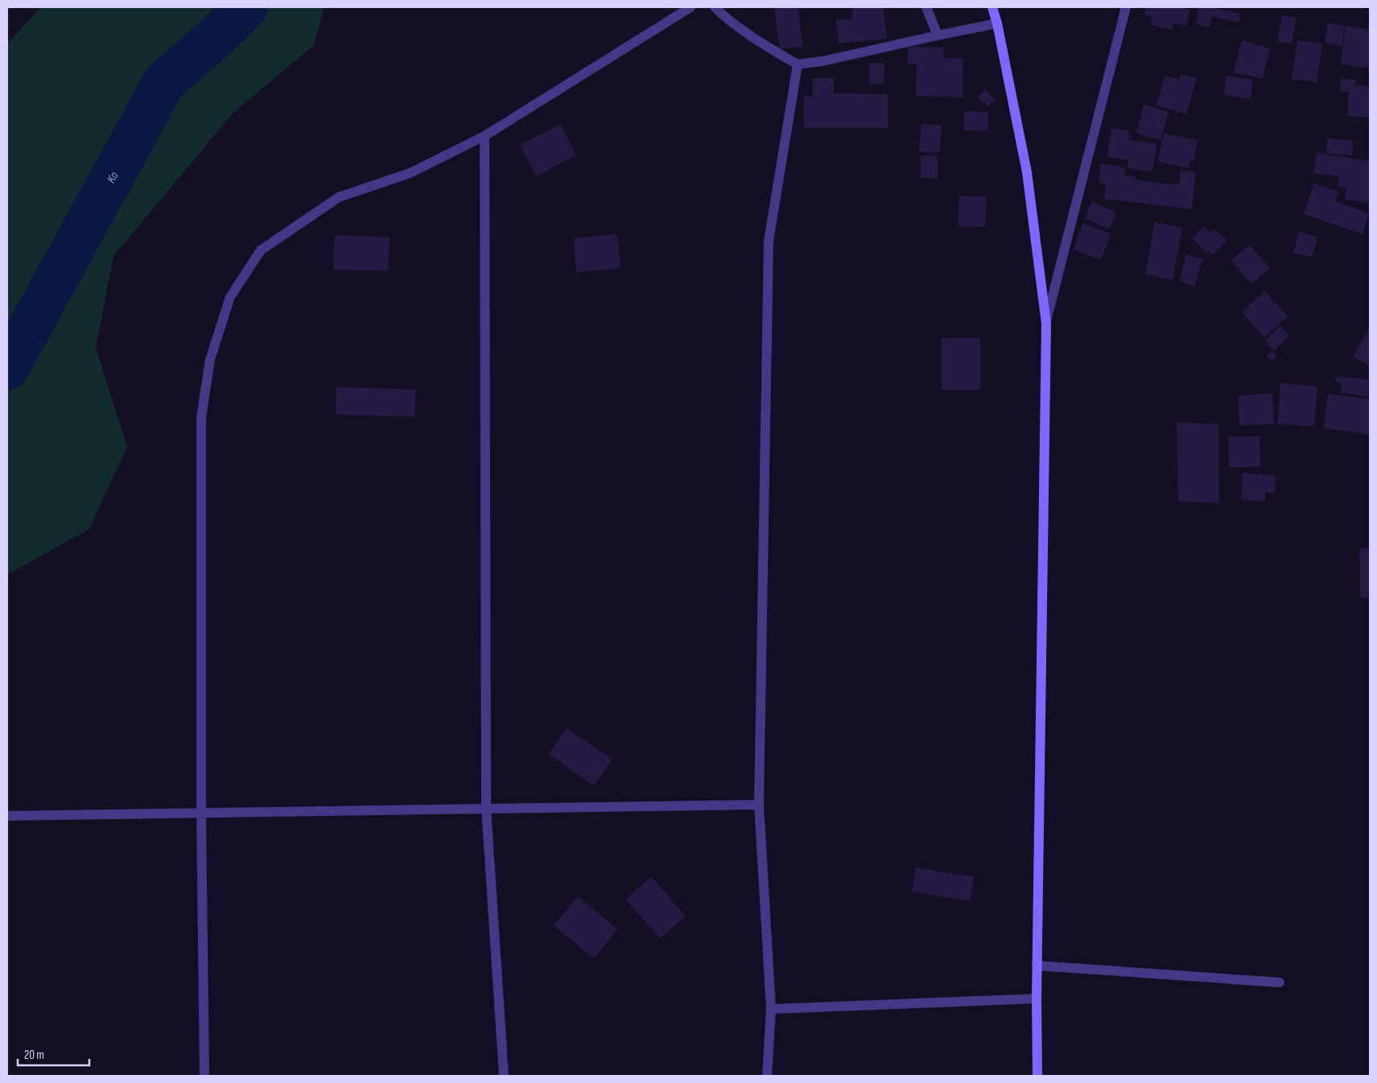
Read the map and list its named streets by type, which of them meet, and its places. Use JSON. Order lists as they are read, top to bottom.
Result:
{
  "water": ["Ko"],
  "scale_bar": "20 m"
}
